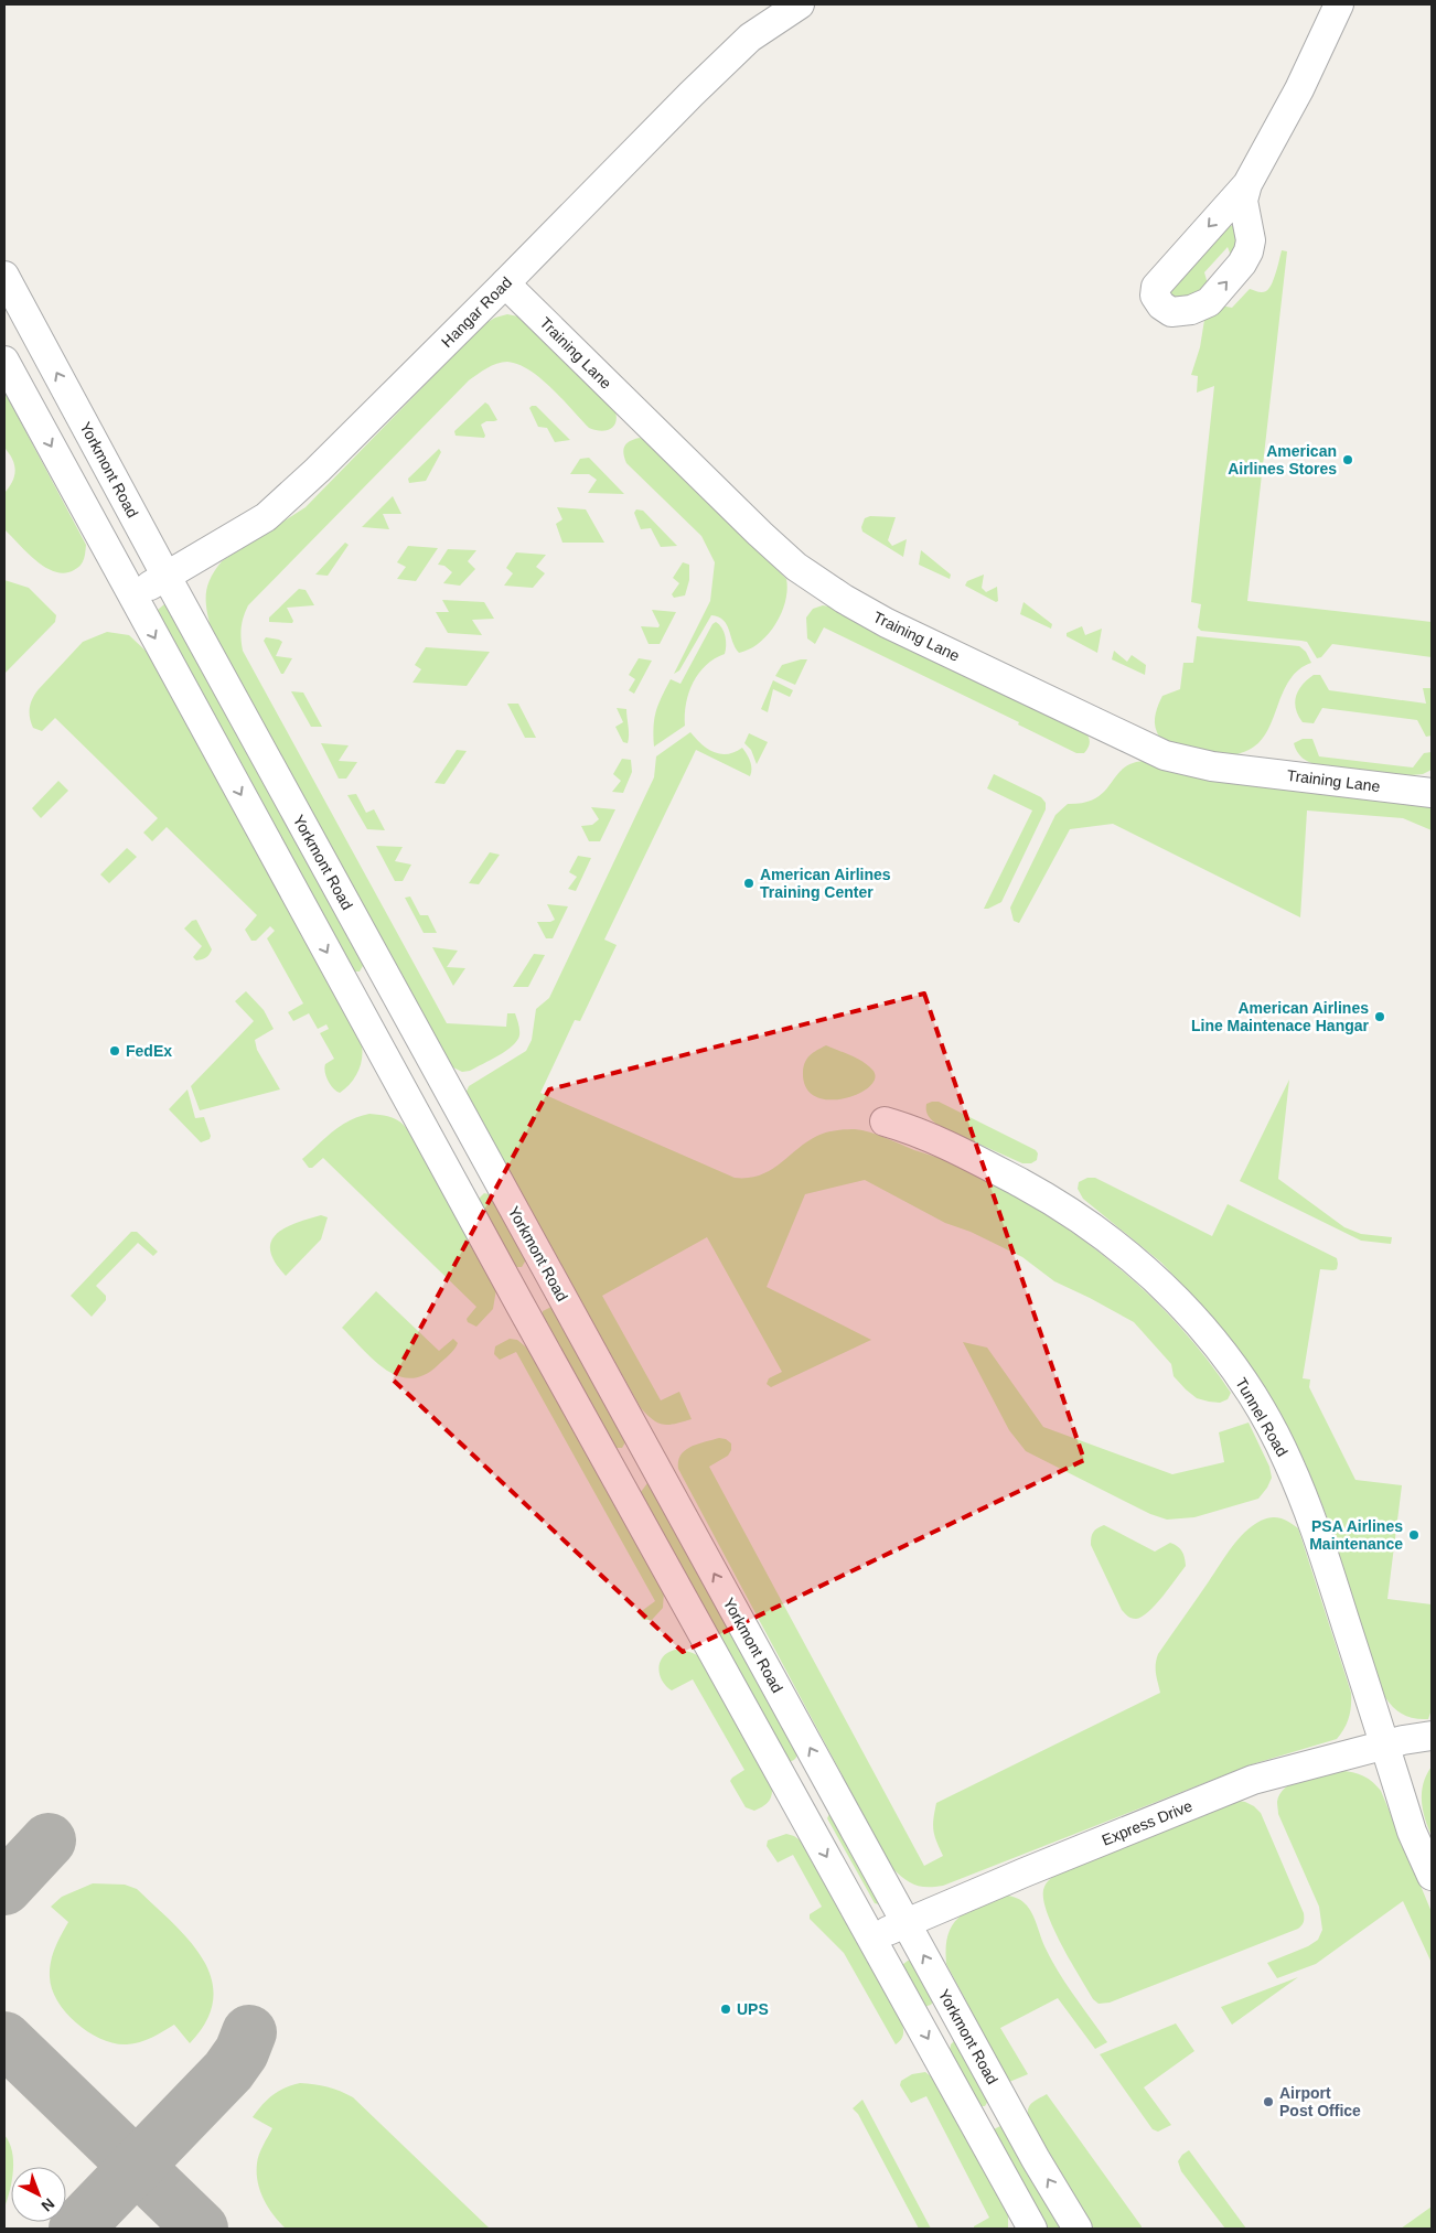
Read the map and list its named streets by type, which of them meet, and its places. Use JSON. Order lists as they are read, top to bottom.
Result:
{
  "streets": {
    "street": [
      "Hangar Road",
      "Training Lane",
      "Yorkmont Road",
      "Tunnel Road",
      "Express Drive"
    ]
  },
  "crossings": [
    ["Hangar Road", "Training Lane"],
    ["Hangar Road", "Yorkmont Road"],
    ["Yorkmont Road", "Express Drive"],
    ["Tunnel Road", "Express Drive"]
  ],
  "places": [
    "American Airlines Stores",
    "American Airlines Training Center",
    "American Airlines Line Maintenace Hangar",
    "FedEx",
    "PSA Airlines Maintenance",
    "UPS",
    "Airport Post Office"
  ],
  "north": "bottom right"
}
